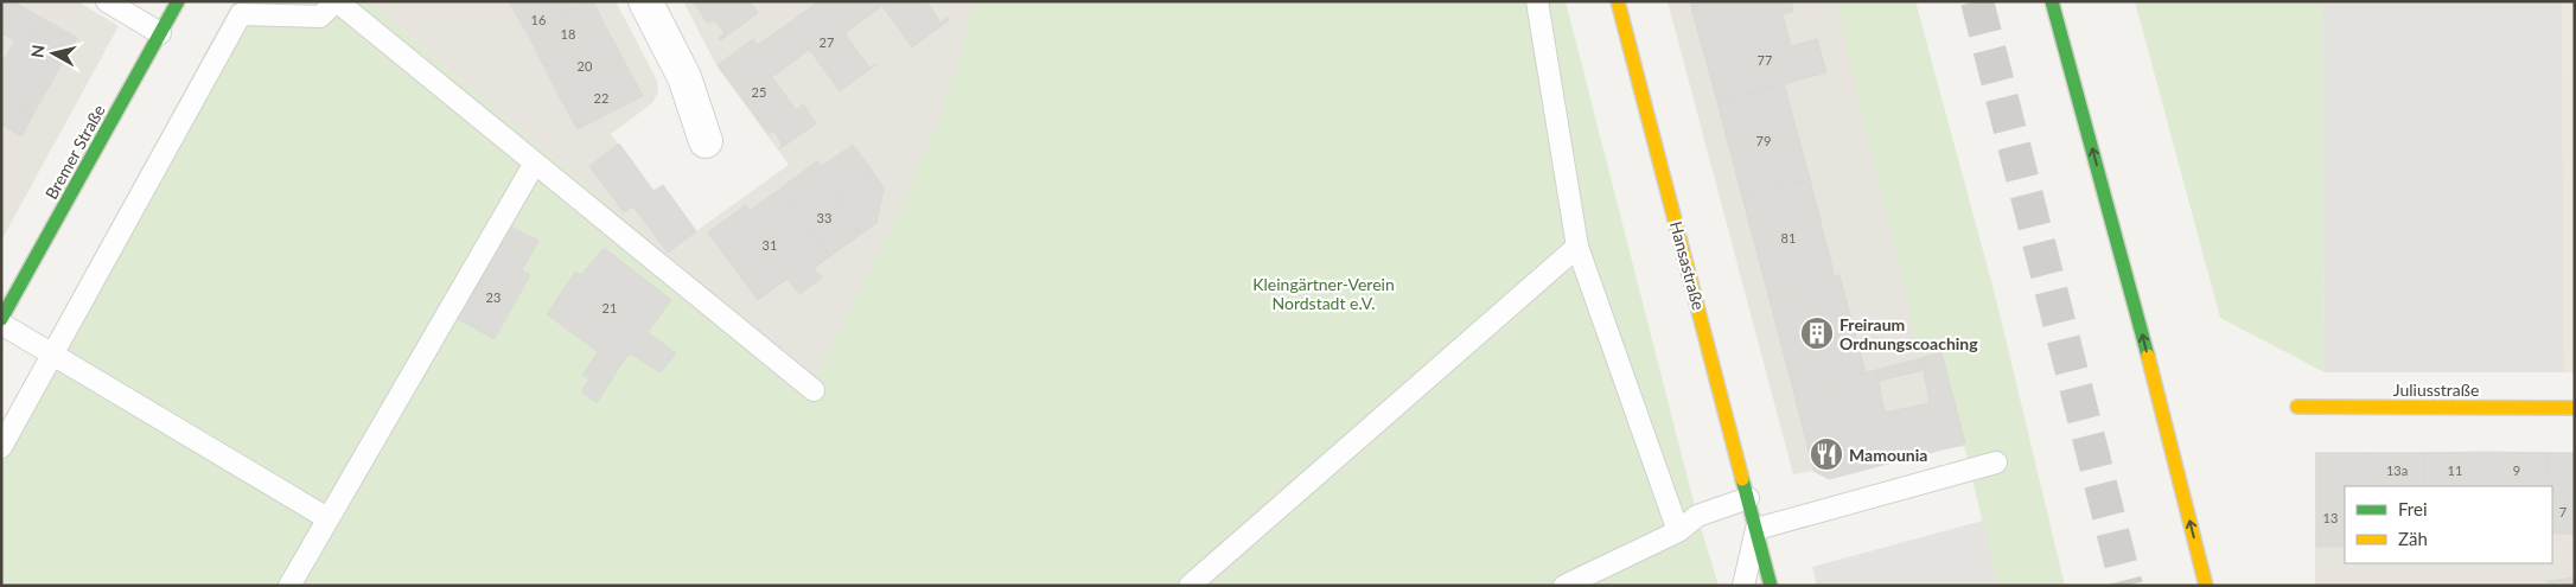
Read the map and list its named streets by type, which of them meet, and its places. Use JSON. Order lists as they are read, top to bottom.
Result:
{
  "streets": {
    "main road": ["Bremer Straße", "Hansastraße", "Juliusstraße"]
  },
  "parks": ["Kleingärtner-Verein Nordstadt e.V."],
  "places": {
    "building": ["Freiraum Ordnungscoaching"],
    "restaurant": ["Mamounia"]
  },
  "house_numbers": [
    "16",
    "18",
    "27",
    "77",
    "20",
    "25",
    "22",
    "79",
    "33",
    "81",
    "31",
    "23",
    "21",
    "13a",
    "11",
    "9",
    "7",
    "13"
  ],
  "legend": ["Frei", "Zäh"],
  "north": "left"
}
